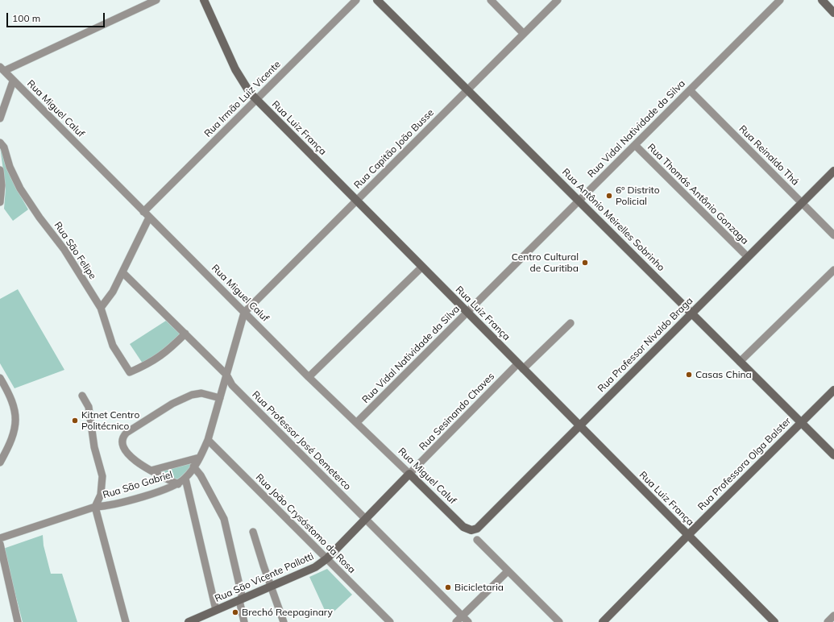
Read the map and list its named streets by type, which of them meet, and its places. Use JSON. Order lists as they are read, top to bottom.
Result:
{
  "streets": {
    "main road": [
      "Rua Miguel Caluf",
      "Rua Luiz França",
      "Rua Antônio Meirelles Sobrinho",
      "Rua Professor Nivaldo Braga",
      "Rua Professora Olga Balster",
      "Rua São Vicente Pallotti"
    ],
    "street": [
      "Rua Irmão Luiz Vicente",
      "Rua Vidal Natividade da Silva",
      "Rua Capitão João Busse",
      "Rua Reinaldo Thá",
      "Rua Thomás Antônio Gonzaga",
      "Rua São Felipe",
      "Rua Sesinando Chaves",
      "Rua Professor José Demeterco",
      "Rua São Gabriel",
      "Rua João Crysóstomo da Rosa"
    ]
  },
  "crossings": [
    ["Rua Irmão Luiz Vicente", "Rua Miguel Caluf"],
    ["Rua Irmão Luiz Vicente", "Rua Luiz França"],
    ["Rua Miguel Caluf", "Rua Vidal Natividade da Silva"],
    ["Rua Miguel Caluf", "Rua Capitão João Busse"],
    ["Rua Miguel Caluf", "Rua Professor Nivaldo Braga"],
    ["Rua Miguel Caluf", "Rua Sesinando Chaves"],
    ["Rua Miguel Caluf", "Rua São Gabriel"],
    ["Rua Miguel Caluf", "Rua São Vicente Pallotti"],
    ["Rua Luiz França", "Rua Vidal Natividade da Silva"],
    ["Rua Luiz França", "Rua Capitão João Busse"],
    ["Rua Luiz França", "Rua Professor Nivaldo Braga"],
    ["Rua Luiz França", "Rua Sesinando Chaves"],
    ["Rua Luiz França", "Rua Professora Olga Balster"],
    ["Rua Vidal Natividade da Silva", "Rua Reinaldo Thá"],
    ["Rua Vidal Natividade da Silva", "Rua Thomás Antônio Gonzaga"],
    ["Rua Vidal Natividade da Silva", "Rua Antônio Meirelles Sobrinho"],
    ["Rua Capitão João Busse", "Rua Antônio Meirelles Sobrinho"],
    ["Rua Capitão João Busse", "Rua São Gabriel"],
    ["Rua Reinaldo Thá", "Rua Professor Nivaldo Braga"],
    ["Rua Thomás Antônio Gonzaga", "Rua Professor Nivaldo Braga"],
    ["Rua Antônio Meirelles Sobrinho", "Rua Professor Nivaldo Braga"],
    ["Rua Antônio Meirelles Sobrinho", "Rua Professora Olga Balster"],
    ["Rua São Felipe", "Rua Professor José Demeterco"],
    ["Rua Sesinando Chaves", "Rua São Vicente Pallotti"],
    ["Rua Professor José Demeterco", "Rua São Gabriel"],
    ["Rua Professor José Demeterco", "Rua São Vicente Pallotti"],
    ["Rua São Gabriel", "Rua João Crysóstomo da Rosa"],
    ["Rua João Crysóstomo da Rosa", "Rua São Vicente Pallotti"]
  ],
  "places": [
    "6º Distrito Policial",
    "Centro Cultural de Curitiba",
    "Casas China",
    "Kitnet Centro Politécnico",
    "Bicicletaria",
    "Brechó Reepaginary"
  ],
  "scale_bar": "100 m"
}
